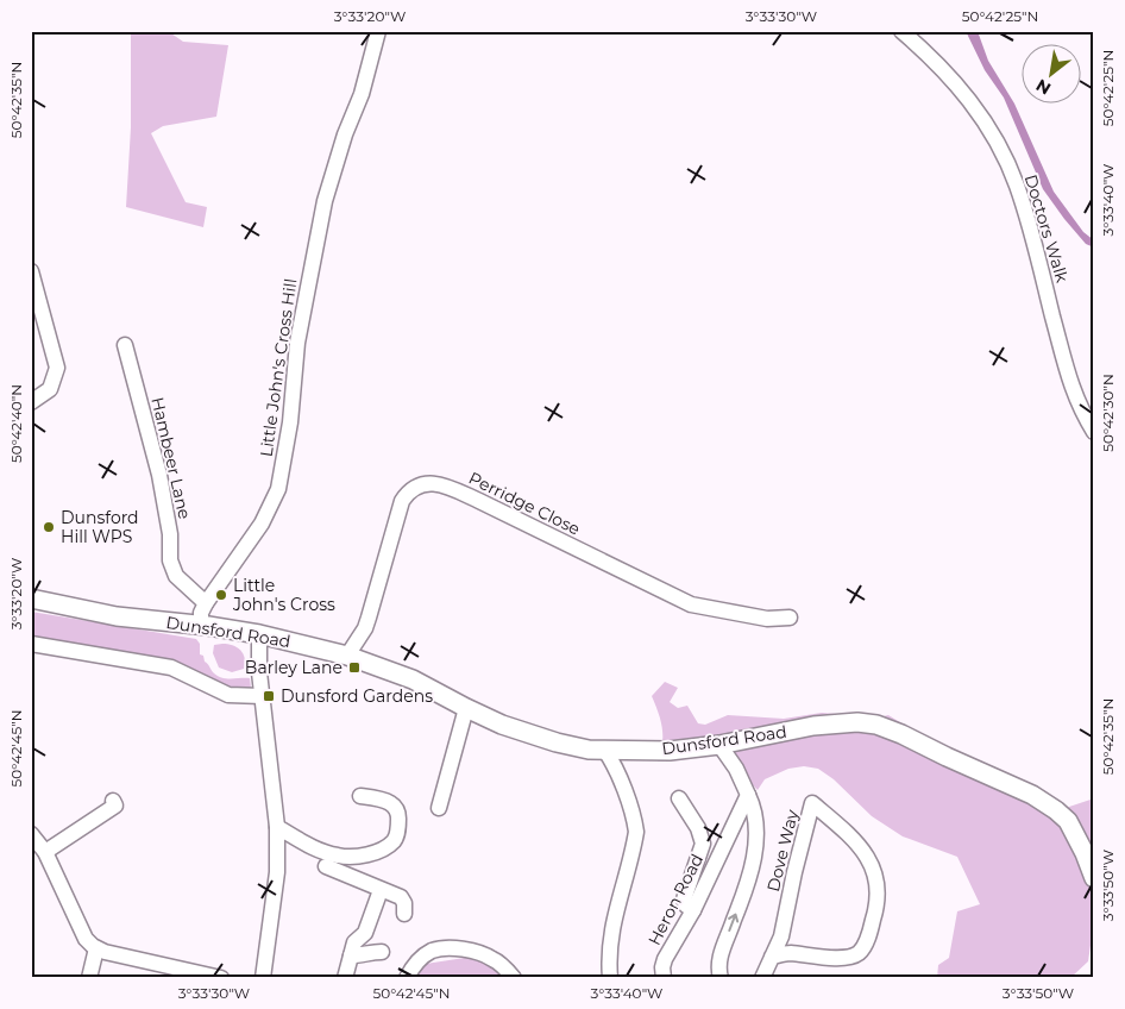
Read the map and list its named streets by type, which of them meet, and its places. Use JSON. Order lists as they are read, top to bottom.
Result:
{
  "streets": {
    "main road": ["Dunsford Road"],
    "street": [
      "Doctors Walk",
      "Little John's Cross Hill",
      "Hambeer Lane",
      "Perridge Close",
      "Dove Way",
      "Heron Road"
    ]
  },
  "crossings": [
    ["Little John's Cross Hill", "Hambeer Lane"],
    ["Little John's Cross Hill", "Dunsford Road"],
    ["Perridge Close", "Dunsford Road"]
  ],
  "places": {
    "other": ["Dunsford Hill WPS", "Little John's Cross"],
    "transit": ["Barley Lane", "Dunsford Gardens"]
  },
  "north": "bottom left",
  "coordinates": [
    "3°33'20\"W",
    "3°33'30\"W",
    "50°42'25\"N",
    "50°42'35\"N",
    "3°33'40\"W",
    "50°42'30\"N",
    "50°42'40\"N",
    "50°42'45\"N",
    "3°33'50\"W"
  ]
}
